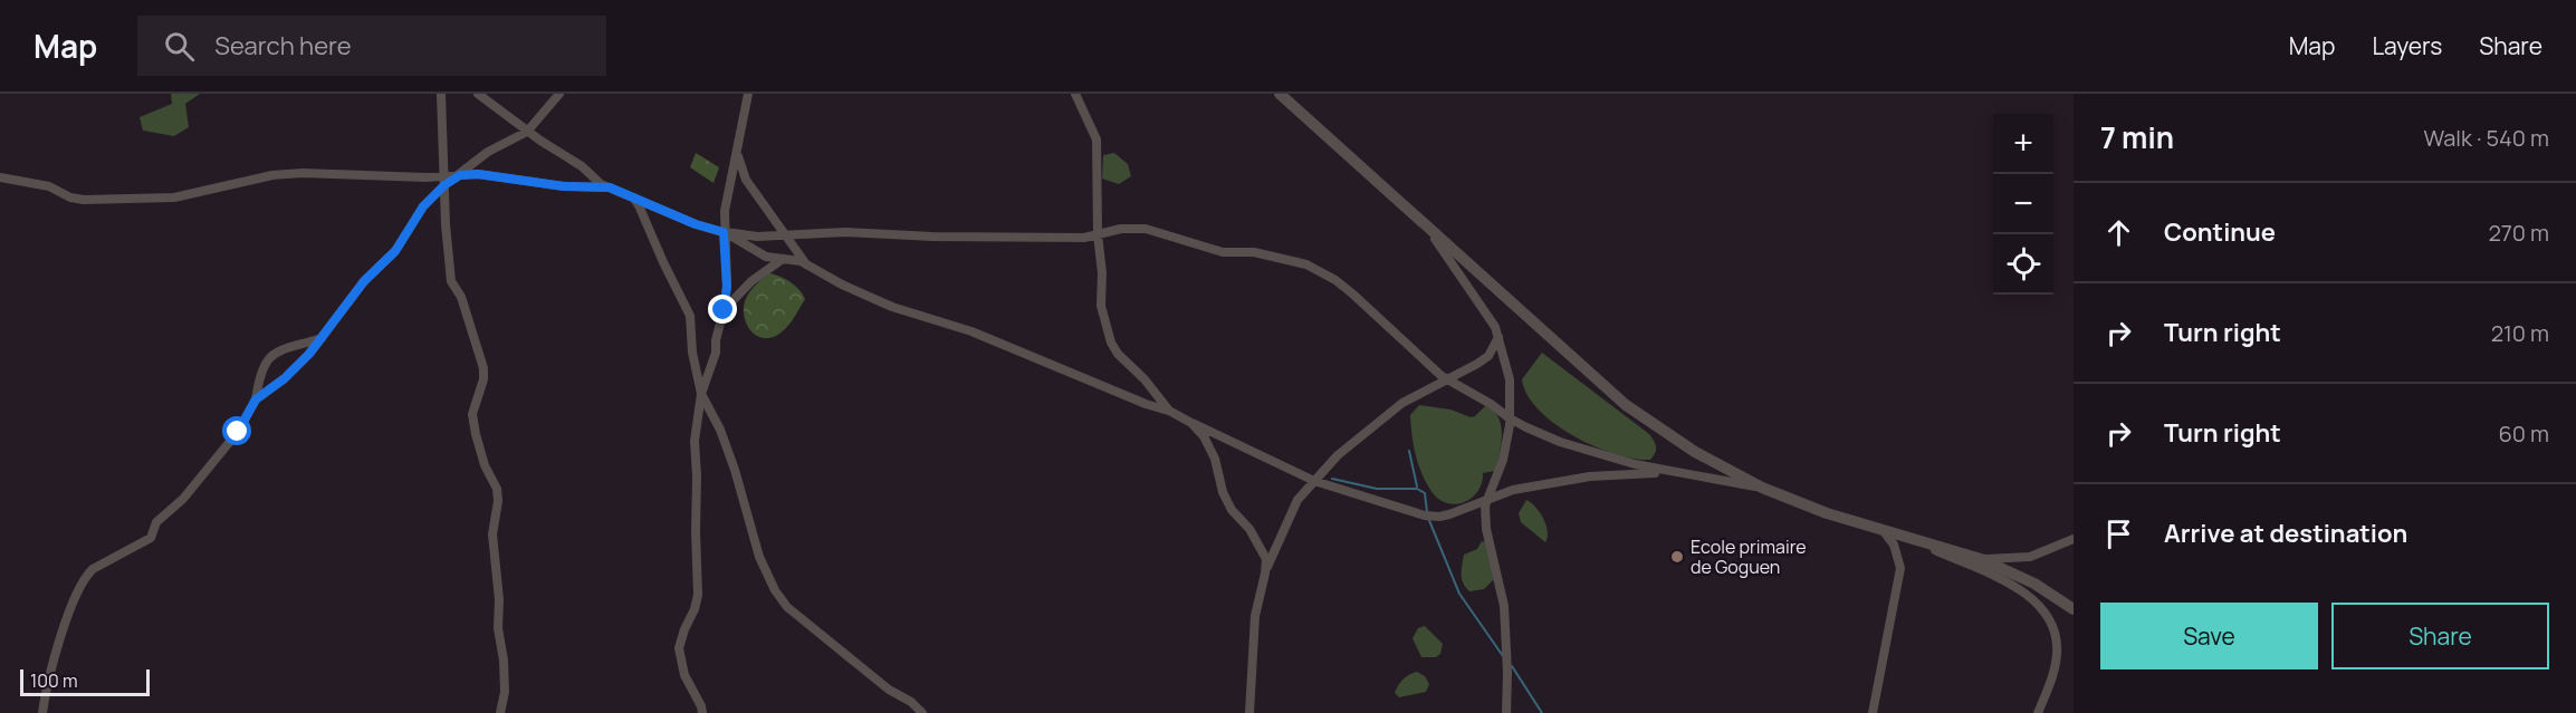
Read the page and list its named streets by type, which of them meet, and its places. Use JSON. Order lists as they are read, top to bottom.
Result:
{
  "places": ["Ecole primaire de Goguen"],
  "scale_bar": "100 m",
  "page": {
    "header": "Map",
    "search": "Search here",
    "nav": ["Map", "Layers", "Share"],
    "heading": ["7 min", "Walk · 540 m"],
    "map_buttons": ["+", "−"],
    "list": [
      ["Continue", "270 m"],
      ["Turn right", "210 m"],
      ["Turn right", "60 m"],
      "Arrive at destination"
    ],
    "buttons": ["Save", "Share"],
    "scale": "100 m"
  }
}
